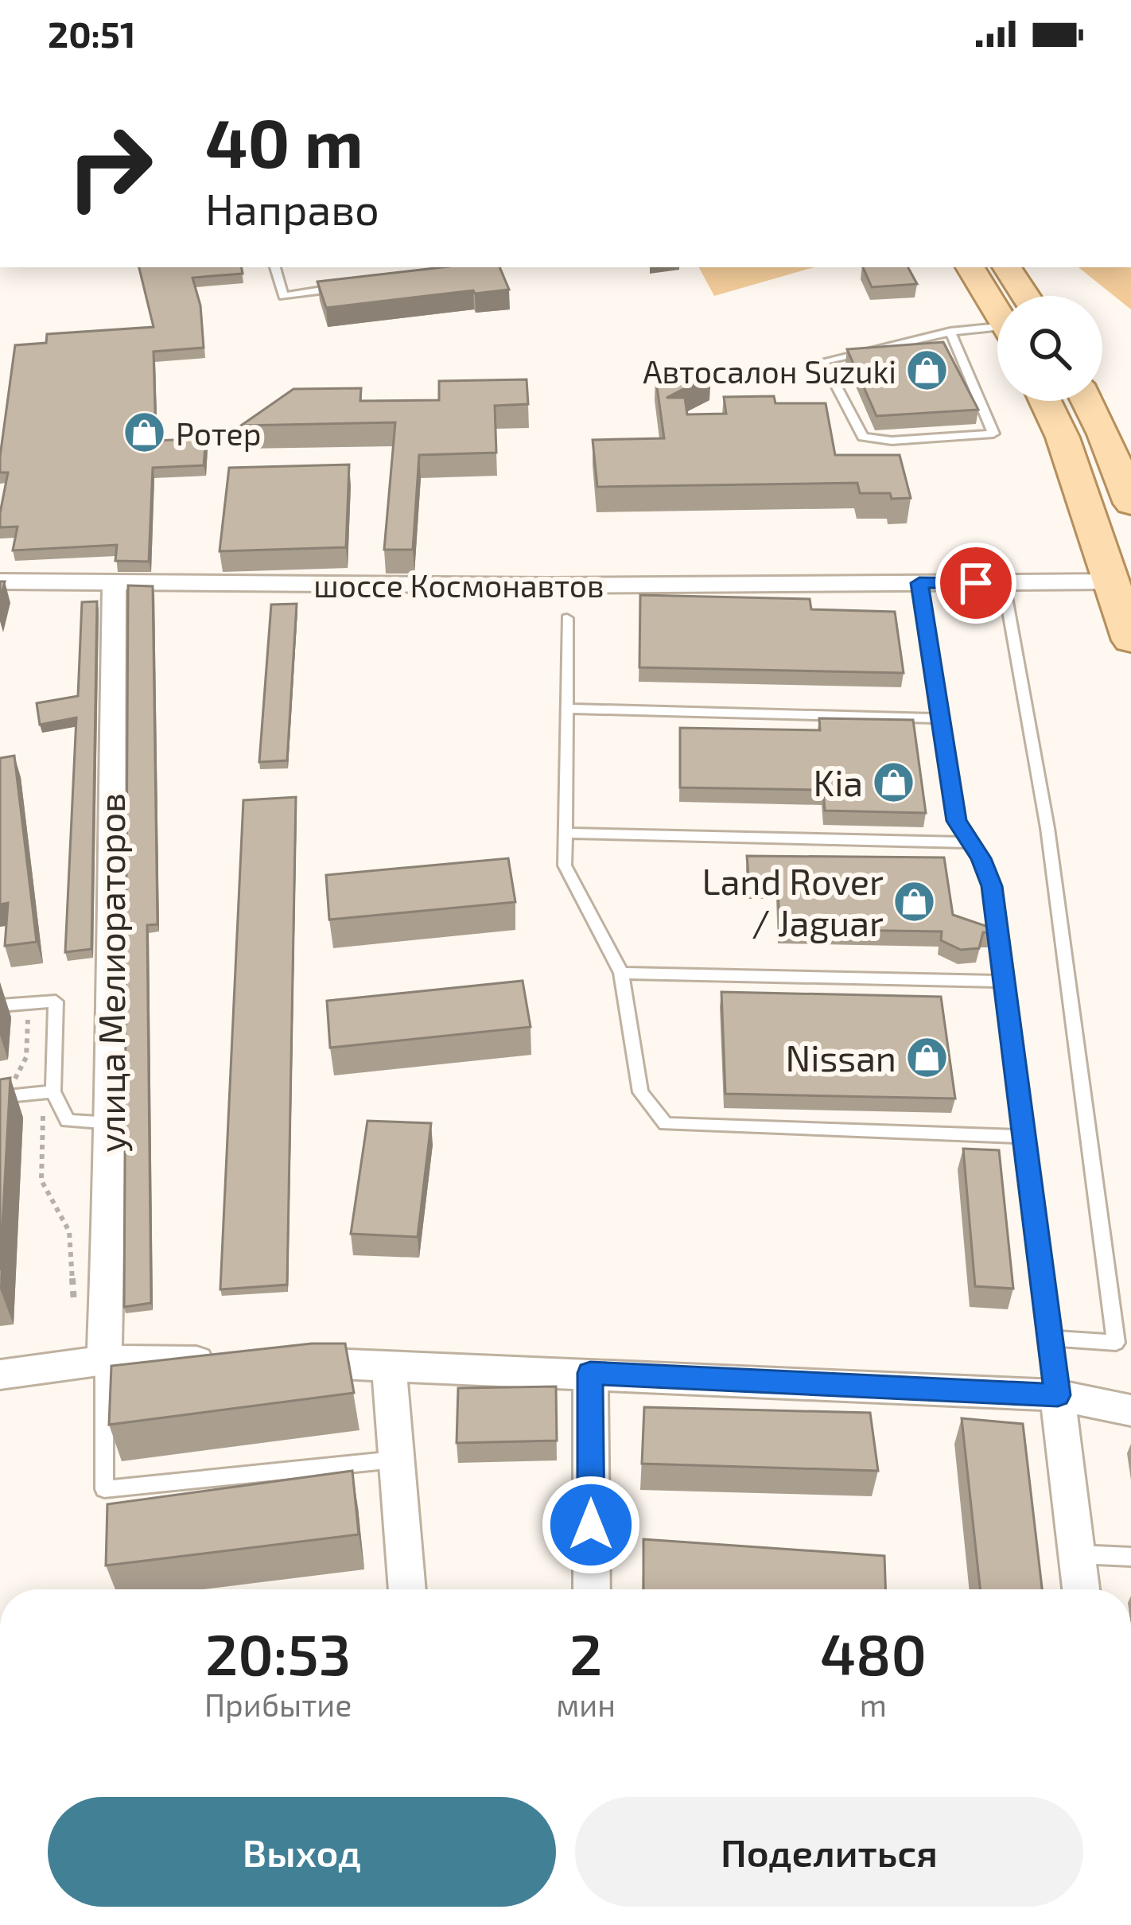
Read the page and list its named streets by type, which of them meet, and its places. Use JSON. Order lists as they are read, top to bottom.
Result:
{
  "streets": {
    "street": ["шоссе Космонавтов", "улица Мелиораторов"]
  },
  "crossings": [
    ["шоссе Космонавтов", "улица Мелиораторов"]
  ],
  "places": {
    "shop": [
      "Автосалон Suzuki",
      "Ротер",
      "Kia",
      "Land Rover / Jaguar",
      "Nissan"
    ]
  },
  "page": {
    "status": "20:51",
    "turn": ["40 m", "Направо"],
    "eta": [
      "20:53",
      "Прибытие",
      "2",
      "мин",
      "480",
      "m"
    ],
    "buttons": ["Выход", "Поделиться"]
  }
}
